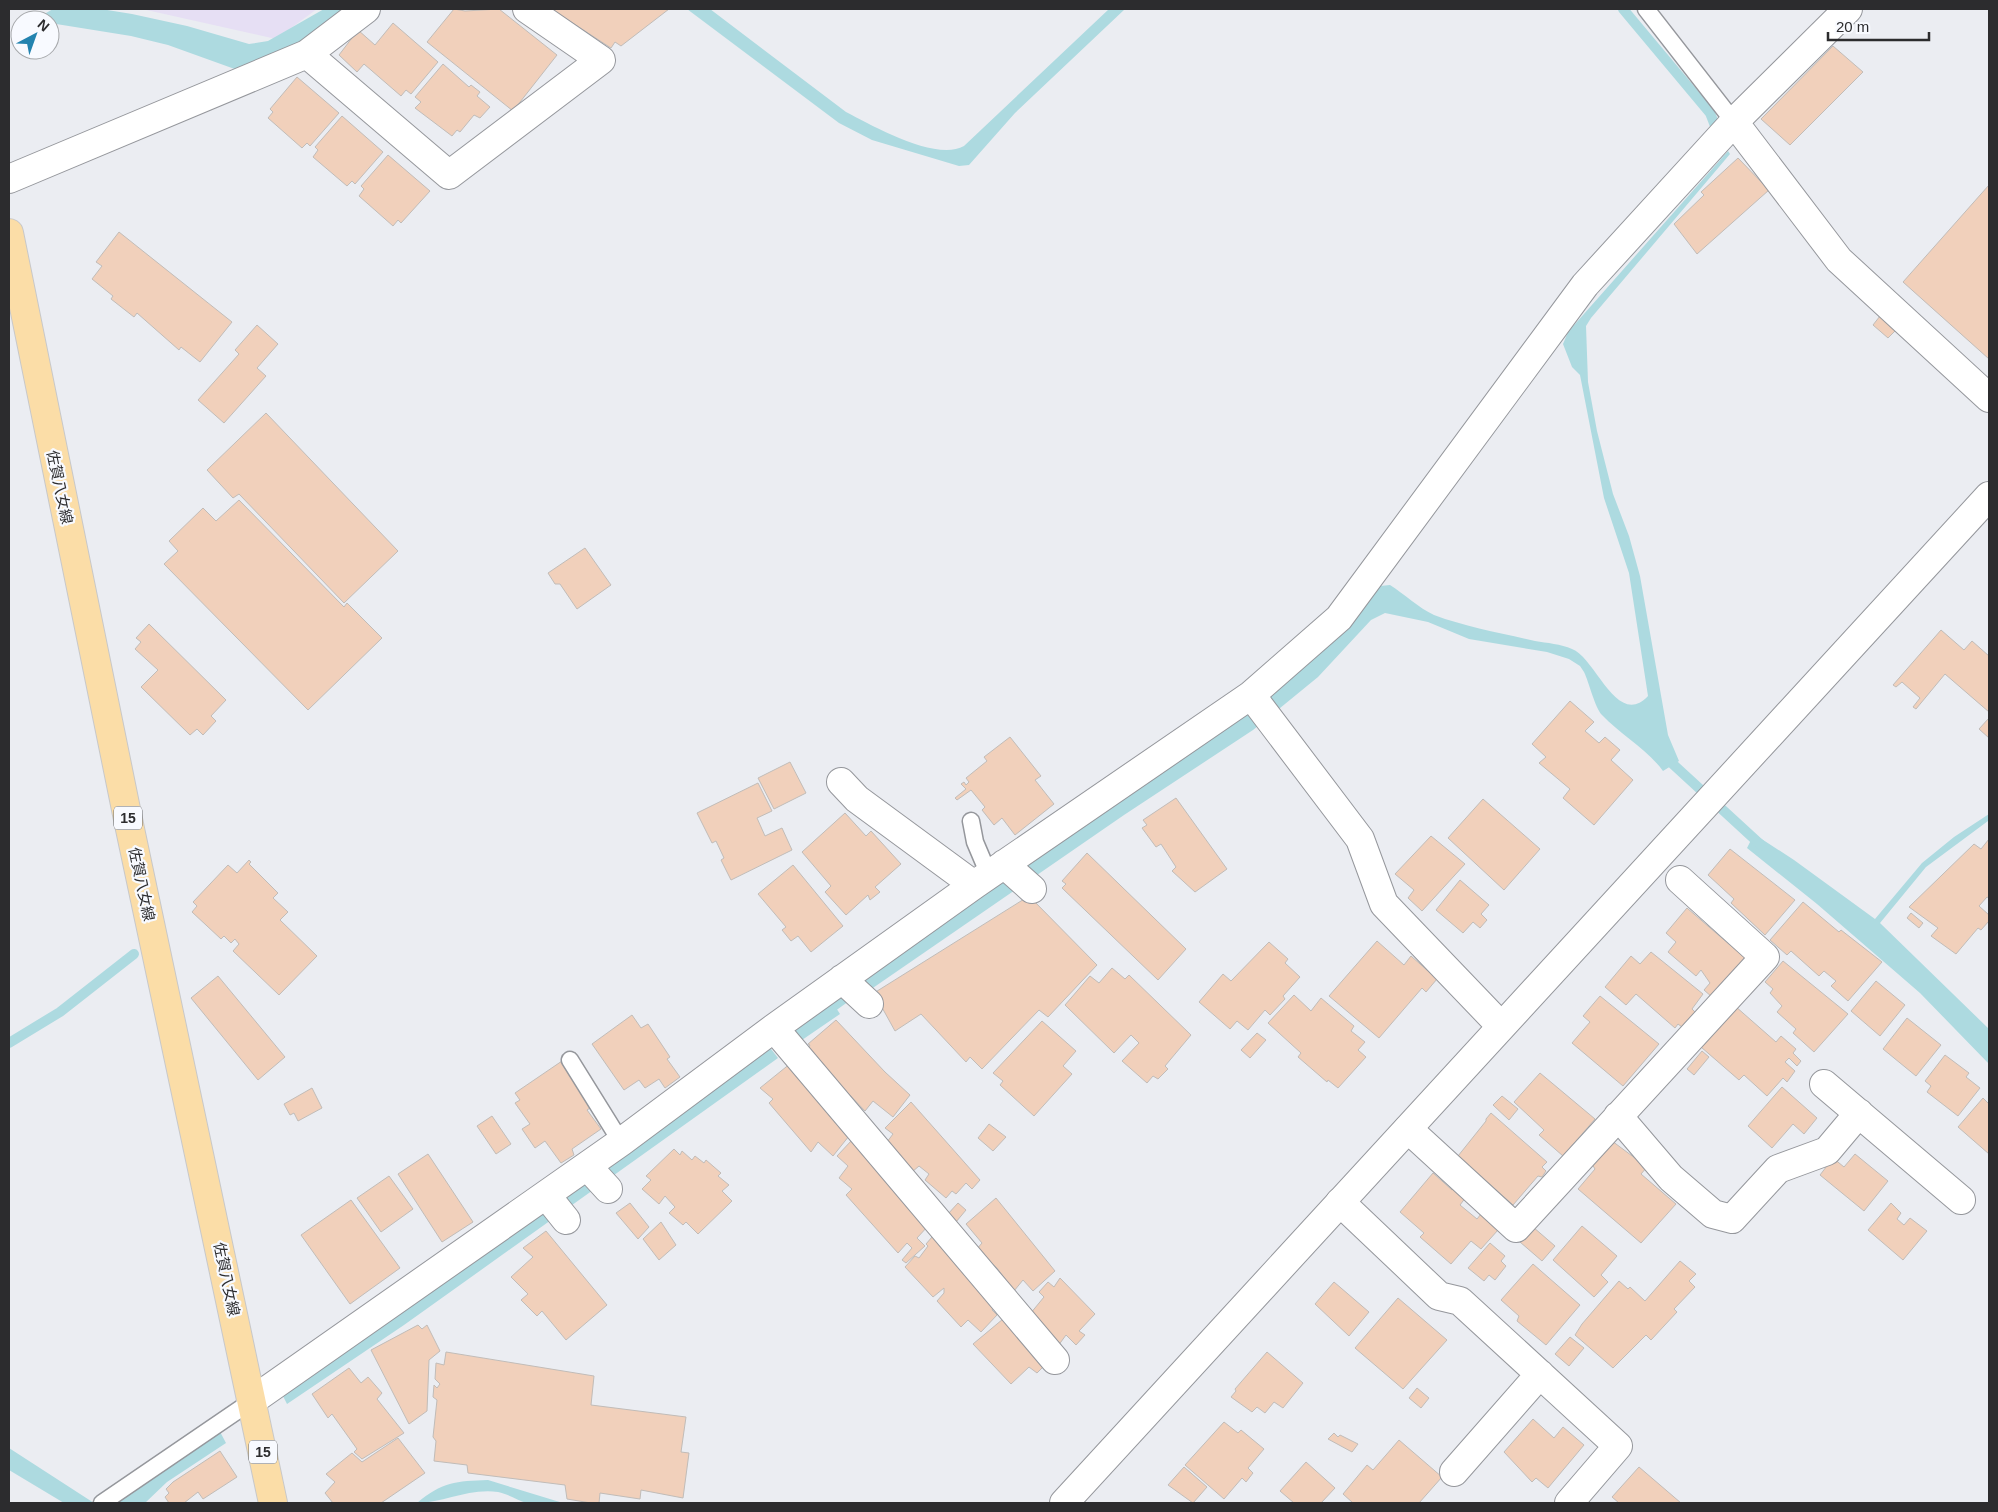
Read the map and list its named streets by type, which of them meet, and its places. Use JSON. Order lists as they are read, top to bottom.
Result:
{
  "streets": {
    "main road": ["佐賀八女線", "15"]
  },
  "scale_bar": "20 m",
  "north": "top right"
}
